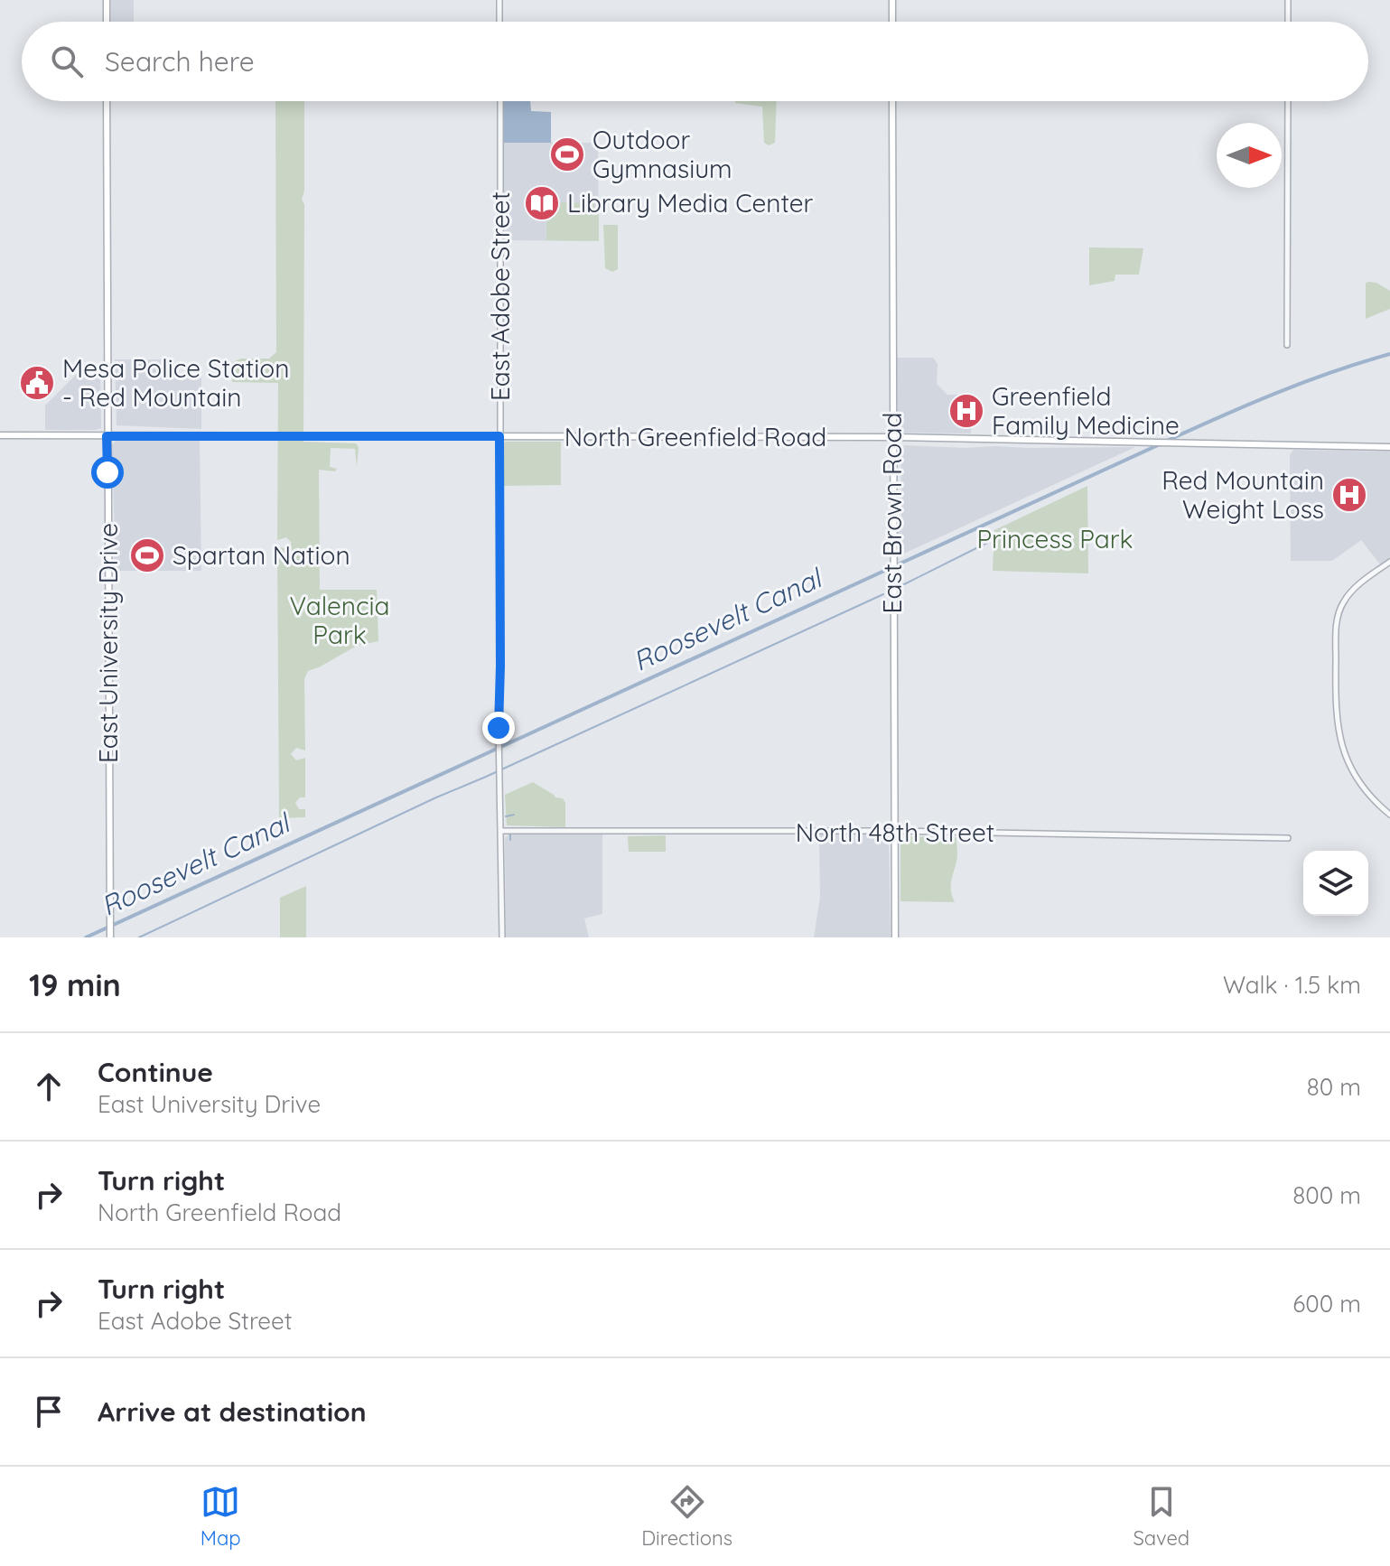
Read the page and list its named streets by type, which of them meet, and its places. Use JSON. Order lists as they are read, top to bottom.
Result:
{
  "streets": {
    "main road": ["North Greenfield Road", "East Brown Road", "East University Drive"],
    "street": ["East Adobe Street", "North 48th Street"]
  },
  "crossings": [
    ["East Adobe Street", "North Greenfield Road"],
    ["East Adobe Street", "North 48th Street"],
    ["North Greenfield Road", "East Brown Road"],
    ["North Greenfield Road", "East University Drive"],
    ["East Brown Road", "North 48th Street"]
  ],
  "water": ["Roosevelt Canal"],
  "parks": ["Princess Park", "Valencia Park"],
  "places": {
    "sports": ["Outdoor Gymnasium", "Spartan Nation"],
    "library": ["Library Media Center"],
    "public building": ["Mesa Police Station - Red Mountain"],
    "hospital": ["Greenfield Family Medicine", "Red Mountain Weight Loss"]
  },
  "north": "right",
  "page": {
    "search": "Search here",
    "heading": ["19 min", "Walk · 1.5 km"],
    "list": [
      ["Continue", "East University Drive", "80 m"],
      ["Turn right", "North Greenfield Road", "800 m"],
      ["Turn right", "East Adobe Street", "600 m"],
      "Arrive at destination"
    ],
    "nav": ["Map", "Directions", "Saved"]
  }
}
